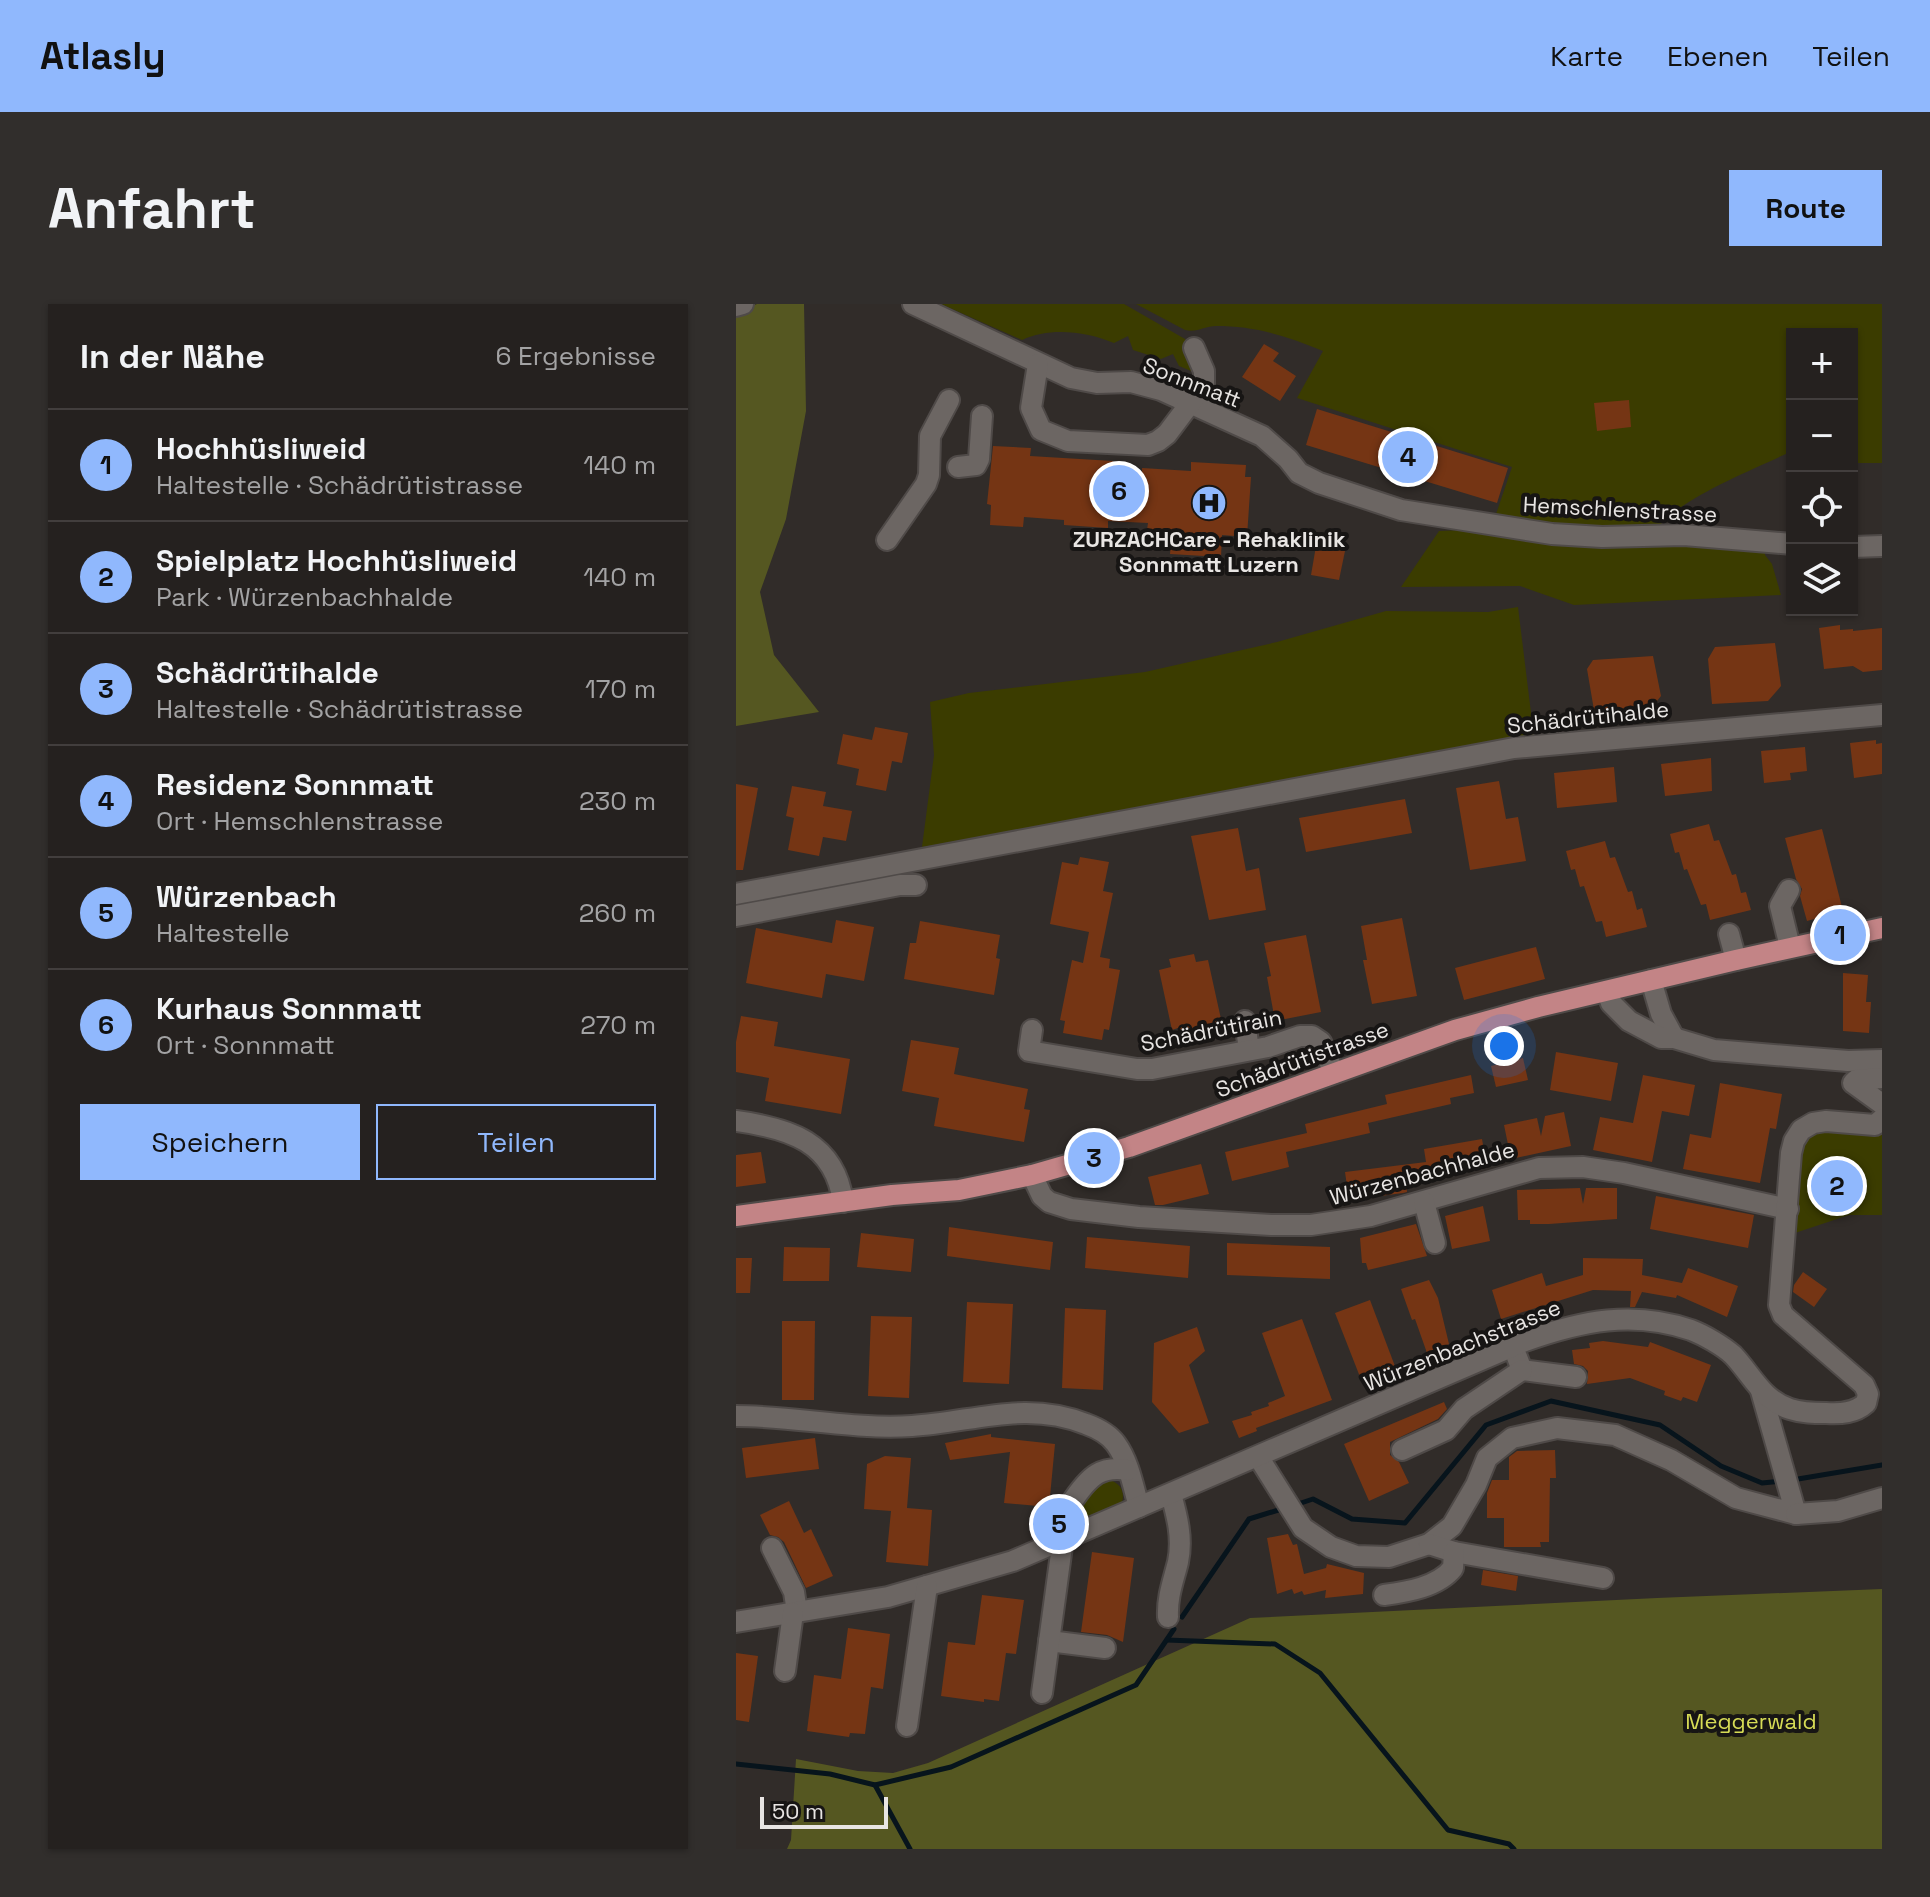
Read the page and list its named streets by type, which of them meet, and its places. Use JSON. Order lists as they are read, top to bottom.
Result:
{
  "streets": {
    "main road": ["Schädrütistrasse"],
    "street": [
      "Sonnmatt",
      "Hemschlenstrasse",
      "Schädrütihalde",
      "Schädrütirain",
      "Würzenbachhalde",
      "Würzenbachstrasse"
    ]
  },
  "crossings": [
    ["Sonnmatt", "Hemschlenstrasse"],
    ["Schädrütirain", "Schädrütistrasse"],
    ["Schädrütistrasse", "Würzenbachhalde"]
  ],
  "parks": ["Meggerwald"],
  "places": {
    "hospital": ["ZURZACHCare - Rehaklinik Sonnmatt Luzern"]
  },
  "scale_bar": "50 m",
  "page": {
    "header": "Atlasly",
    "nav": ["Karte", "Ebenen", "Teilen"],
    "buttons": [
      "Route",
      ["Speichern", "Teilen"]
    ],
    "title": "Anfahrt",
    "heading": ["In der Nähe", "6 Ergebnisse"],
    "map_buttons": ["+", "−"],
    "list": [
      {
        "mark": "1",
        "name": "Hochhüsliweid",
        "note": "Haltestelle · Schädrütistrasse",
        "value": "140 m"
      },
      {
        "mark": "2",
        "name": "Spielplatz Hochhüsliweid",
        "note": "Park · Würzenbachhalde",
        "value": "140 m"
      },
      {
        "mark": "3",
        "name": "Schädrütihalde",
        "note": "Haltestelle · Schädrütistrasse",
        "value": "170 m"
      },
      {
        "mark": "4",
        "name": "Residenz Sonnmatt",
        "note": "Ort · Hemschlenstrasse",
        "value": "230 m"
      },
      {
        "mark": "5",
        "name": "Würzenbach",
        "note": "Haltestelle",
        "value": "260 m"
      },
      {
        "mark": "6",
        "name": "Kurhaus Sonnmatt",
        "note": "Ort · Sonnmatt",
        "value": "270 m"
      }
    ],
    "pins": [
      "4",
      "6",
      "1",
      "3",
      "2",
      "5"
    ],
    "scale": "50 m"
  }
}
